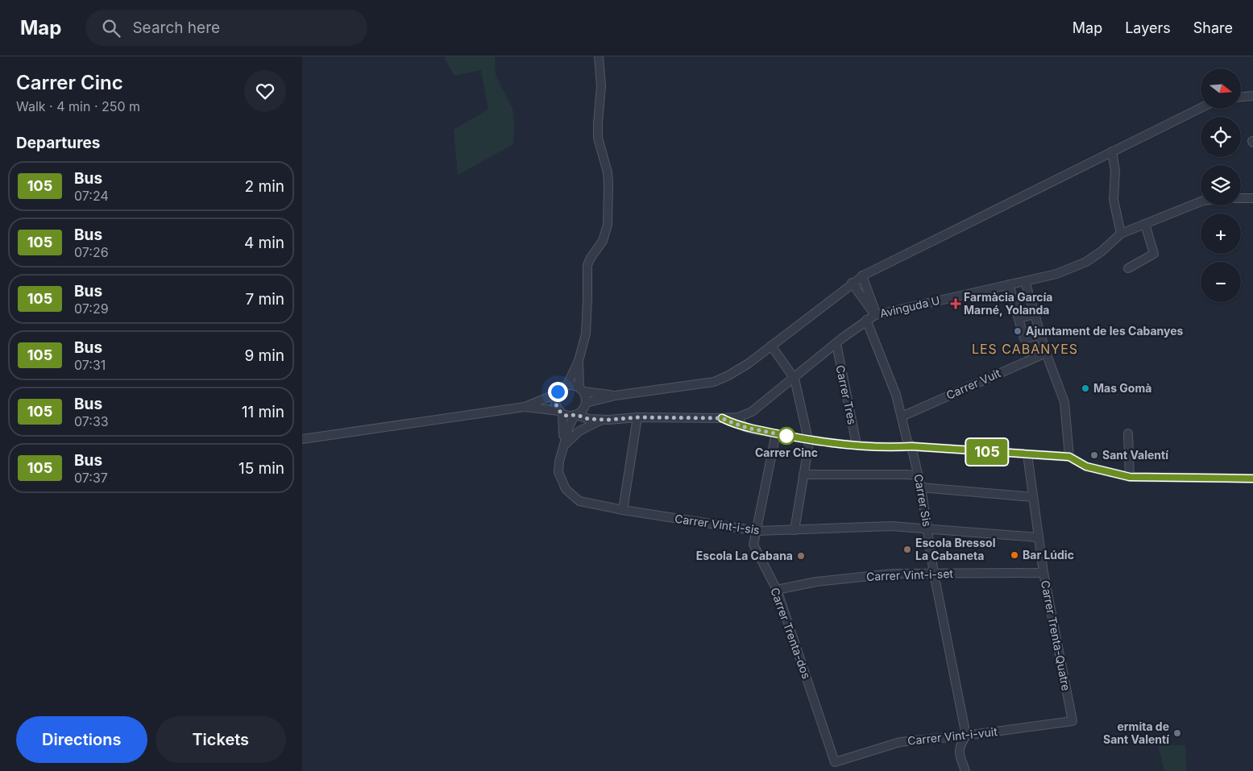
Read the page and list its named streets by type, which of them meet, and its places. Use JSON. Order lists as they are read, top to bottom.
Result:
{
  "streets": {
    "street": [
      "Avinguda U",
      "Carrer Vuit",
      "Carrer Tres",
      "Carrer Sis",
      "Carrer Vint-i-sis",
      "Carrer Vint-i-set",
      "Carrer Trenta-dos",
      "Carrer Trenta-Quatre",
      "Carrer Vint-i-vuit"
    ]
  },
  "crossings": [
    ["Avinguda U", "Carrer Tres"],
    ["Avinguda U", "Carrer Sis"],
    ["Carrer Vuit", "Carrer Sis"],
    ["Carrer Sis", "Carrer Vint-i-sis"],
    ["Carrer Sis", "Carrer Vint-i-set"],
    ["Carrer Sis", "Carrer Vint-i-vuit"],
    ["Carrer Vint-i-sis", "Carrer Trenta-dos"],
    ["Carrer Vint-i-sis", "Carrer Trenta-Quatre"],
    ["Carrer Vint-i-set", "Carrer Trenta-dos"],
    ["Carrer Vint-i-set", "Carrer Trenta-Quatre"],
    ["Carrer Trenta-dos", "Carrer Vint-i-vuit"],
    ["Carrer Trenta-Quatre", "Carrer Vint-i-vuit"]
  ],
  "districts": ["LES CABANYES"],
  "places": {
    "health": ["Farmàcia García Marné, Yolanda"],
    "other": [
      "Ajuntament de les Cabanyes",
      "Mas Gomà",
      "Carrer Cinc",
      "Sant Valentí",
      "Escola Bressol La Cabaneta",
      "Bar Lúdic",
      "Escola La Cabana",
      "ermita de Sant Valentí"
    ]
  },
  "lines": ["bus line 105"],
  "north": "right",
  "page": {
    "header": "Map",
    "search": "Search here",
    "nav": ["Map", "Layers", "Share"],
    "heading": [
      ["Carrer Cinc", "Walk · 4 min · 250 m"],
      "Departures"
    ],
    "on_map": "105",
    "map_buttons": ["+", "−"],
    "list": [
      {
        "mark": "105",
        "name": "Bus",
        "note": "07:24",
        "value": "2 min"
      },
      {
        "mark": "105",
        "name": "Bus",
        "note": "07:26",
        "value": "4 min"
      },
      {
        "mark": "105",
        "name": "Bus",
        "note": "07:29",
        "value": "7 min"
      },
      {
        "mark": "105",
        "name": "Bus",
        "note": "07:31",
        "value": "9 min"
      },
      {
        "mark": "105",
        "name": "Bus",
        "note": "07:33",
        "value": "11 min"
      },
      {
        "mark": "105",
        "name": "Bus",
        "note": "07:37",
        "value": "15 min"
      }
    ],
    "buttons": ["Directions", "Tickets"]
  }
}
